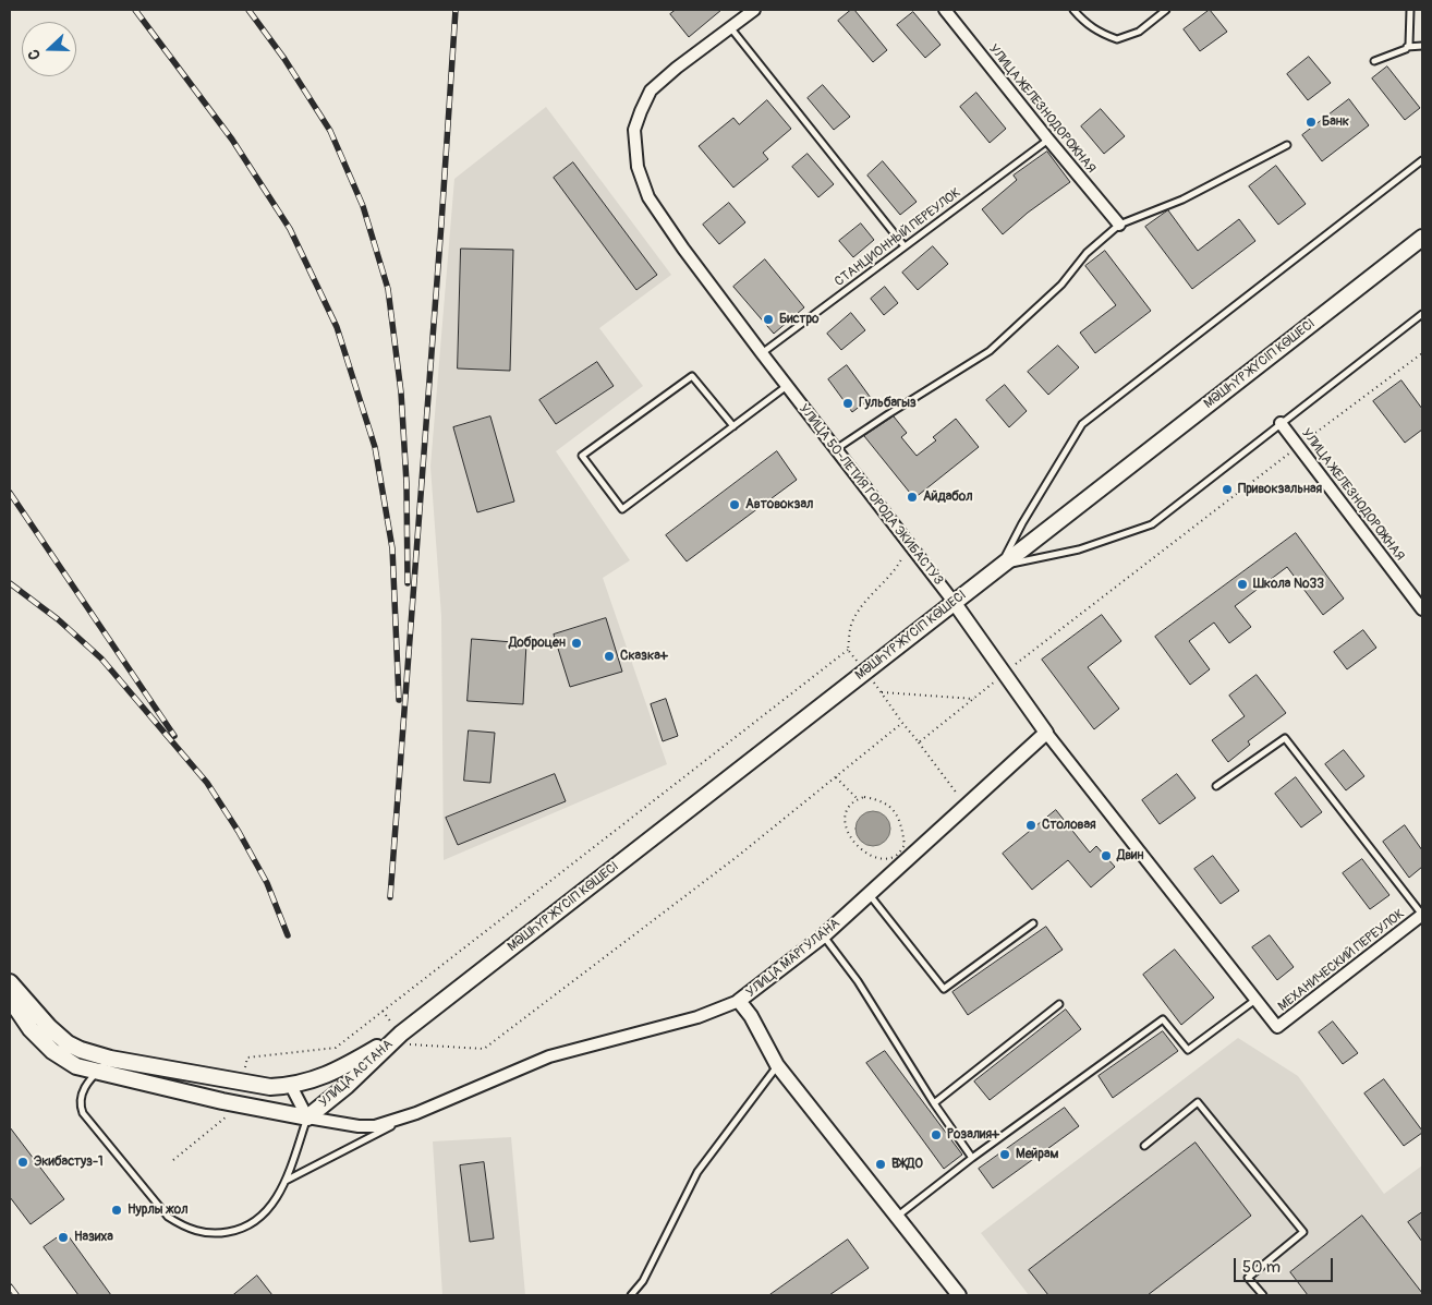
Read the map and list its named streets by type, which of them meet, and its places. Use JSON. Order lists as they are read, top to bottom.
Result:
{
  "streets": {
    "main road": ["МӘШҺҮР ЖҮСІП КӨШЕСІ", "УЛИЦА АСТАНА"],
    "street": [
      "УЛИЦА ЖЕЛЕЗНОДОРОЖНАЯ",
      "УЛИЦА 50-ЛЕТИЯ ГОРОДА ЭКИБАСТУЗ",
      "УЛИЦА МАРГУЛАНА",
      "МЕХАНИЧЕСКИЙ ПЕРЕУЛОК"
    ],
    "lane": ["СТАНЦИОННЫЙ ПЕРЕУЛОК"]
  },
  "crossings": [
    ["УЛИЦА ЖЕЛЕЗНОДОРОЖНАЯ", "СТАНЦИОННЫЙ ПЕРЕУЛОК"],
    ["СТАНЦИОННЫЙ ПЕРЕУЛОК", "УЛИЦА 50-ЛЕТИЯ ГОРОДА ЭКИБАСТУЗ"],
    ["МӘШҺҮР ЖҮСІП КӨШЕСІ", "УЛИЦА 50-ЛЕТИЯ ГОРОДА ЭКИБАСТУЗ"],
    ["МӘШҺҮР ЖҮСІП КӨШЕСІ", "УЛИЦА АСТАНА"],
    ["УЛИЦА 50-ЛЕТИЯ ГОРОДА ЭКИБАСТУЗ", "УЛИЦА МАРГУЛАНА"],
    ["УЛИЦА 50-ЛЕТИЯ ГОРОДА ЭКИБАСТУЗ", "МЕХАНИЧЕСКИЙ ПЕРЕУЛОК"]
  ],
  "places": [
    "Банк",
    "Бистро",
    "Гульбагыз",
    "Привокзальная",
    "Айдабол",
    "Автовокзал",
    "Школа №33",
    "Доброцен",
    "Сказка+",
    "Столовая",
    "Двин",
    "Розалия+",
    "Мейрам",
    "Экибастуз-1",
    "ВЖДО",
    "Нурлы жол",
    "Назиха"
  ],
  "scale_bar": "50 m",
  "north": "left"
}
